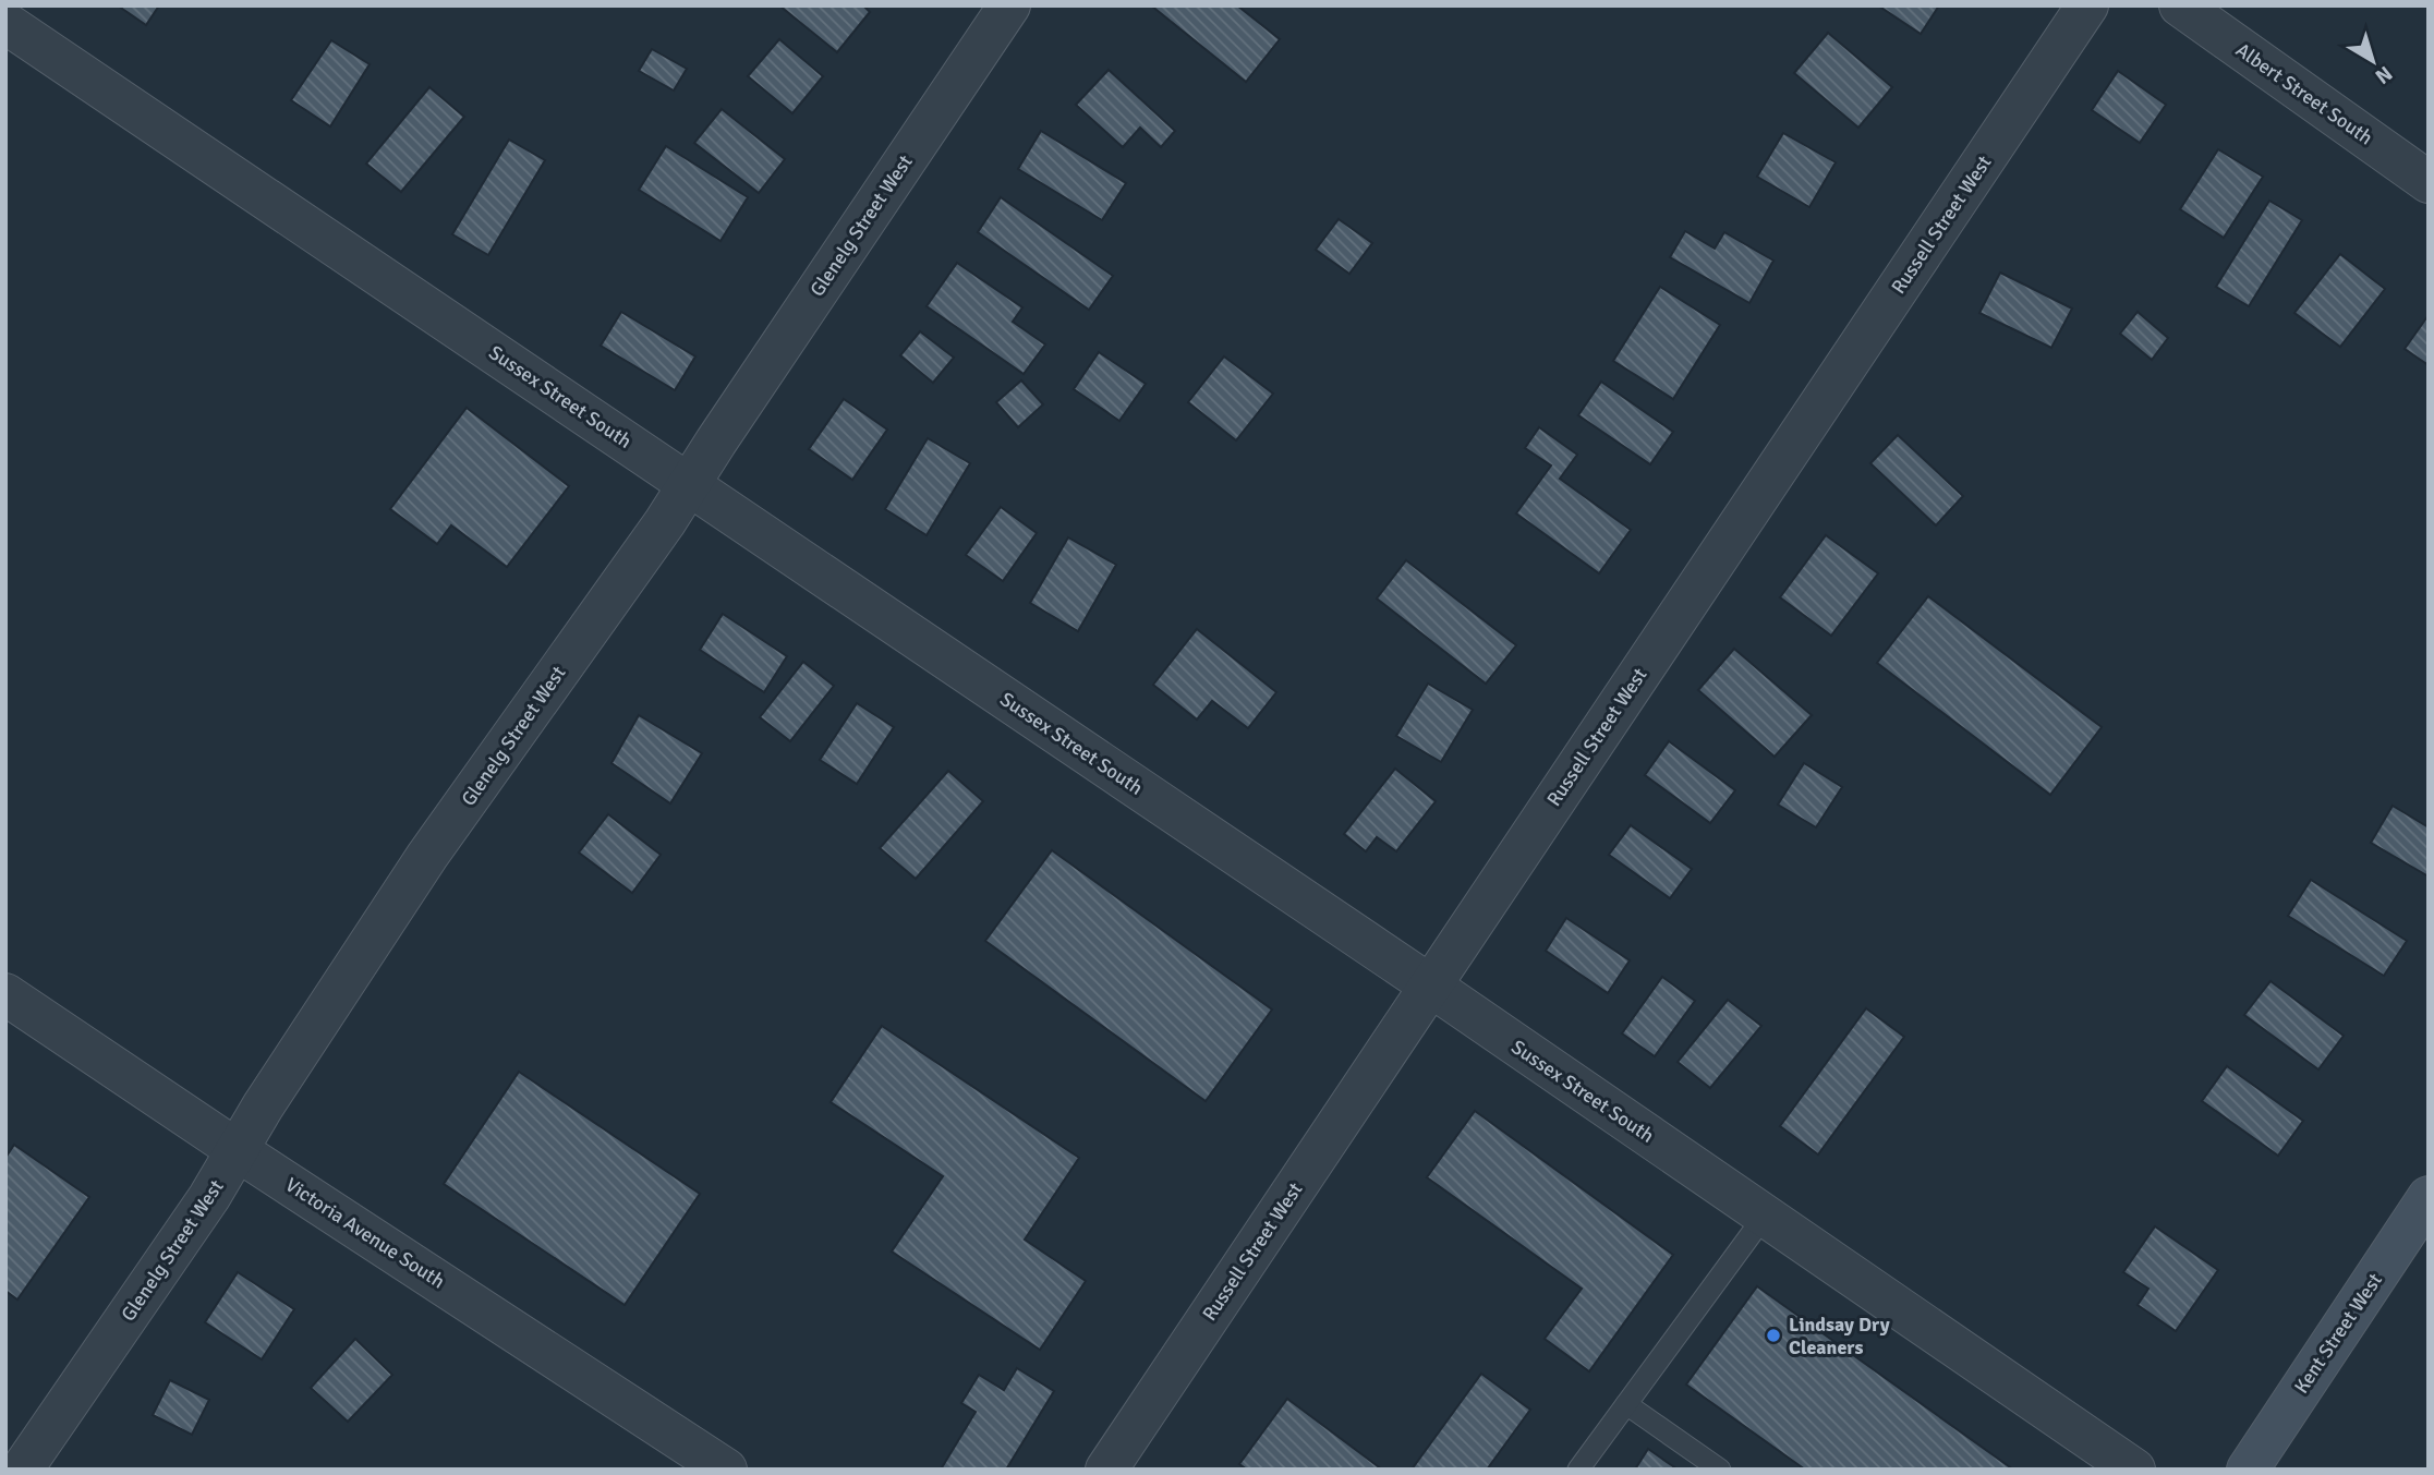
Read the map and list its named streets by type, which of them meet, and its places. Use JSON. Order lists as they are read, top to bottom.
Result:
{
  "streets": {
    "main road": ["Kent Street West"],
    "street": [
      "Albert Street South",
      "Russell Street West",
      "Glenelg Street West",
      "Sussex Street South",
      "Victoria Avenue South"
    ]
  },
  "crossings": [
    ["Russell Street West", "Sussex Street South"],
    ["Glenelg Street West", "Sussex Street South"],
    ["Glenelg Street West", "Victoria Avenue South"]
  ],
  "places": ["Lindsay Dry Cleaners"],
  "north": "bottom right"
}
